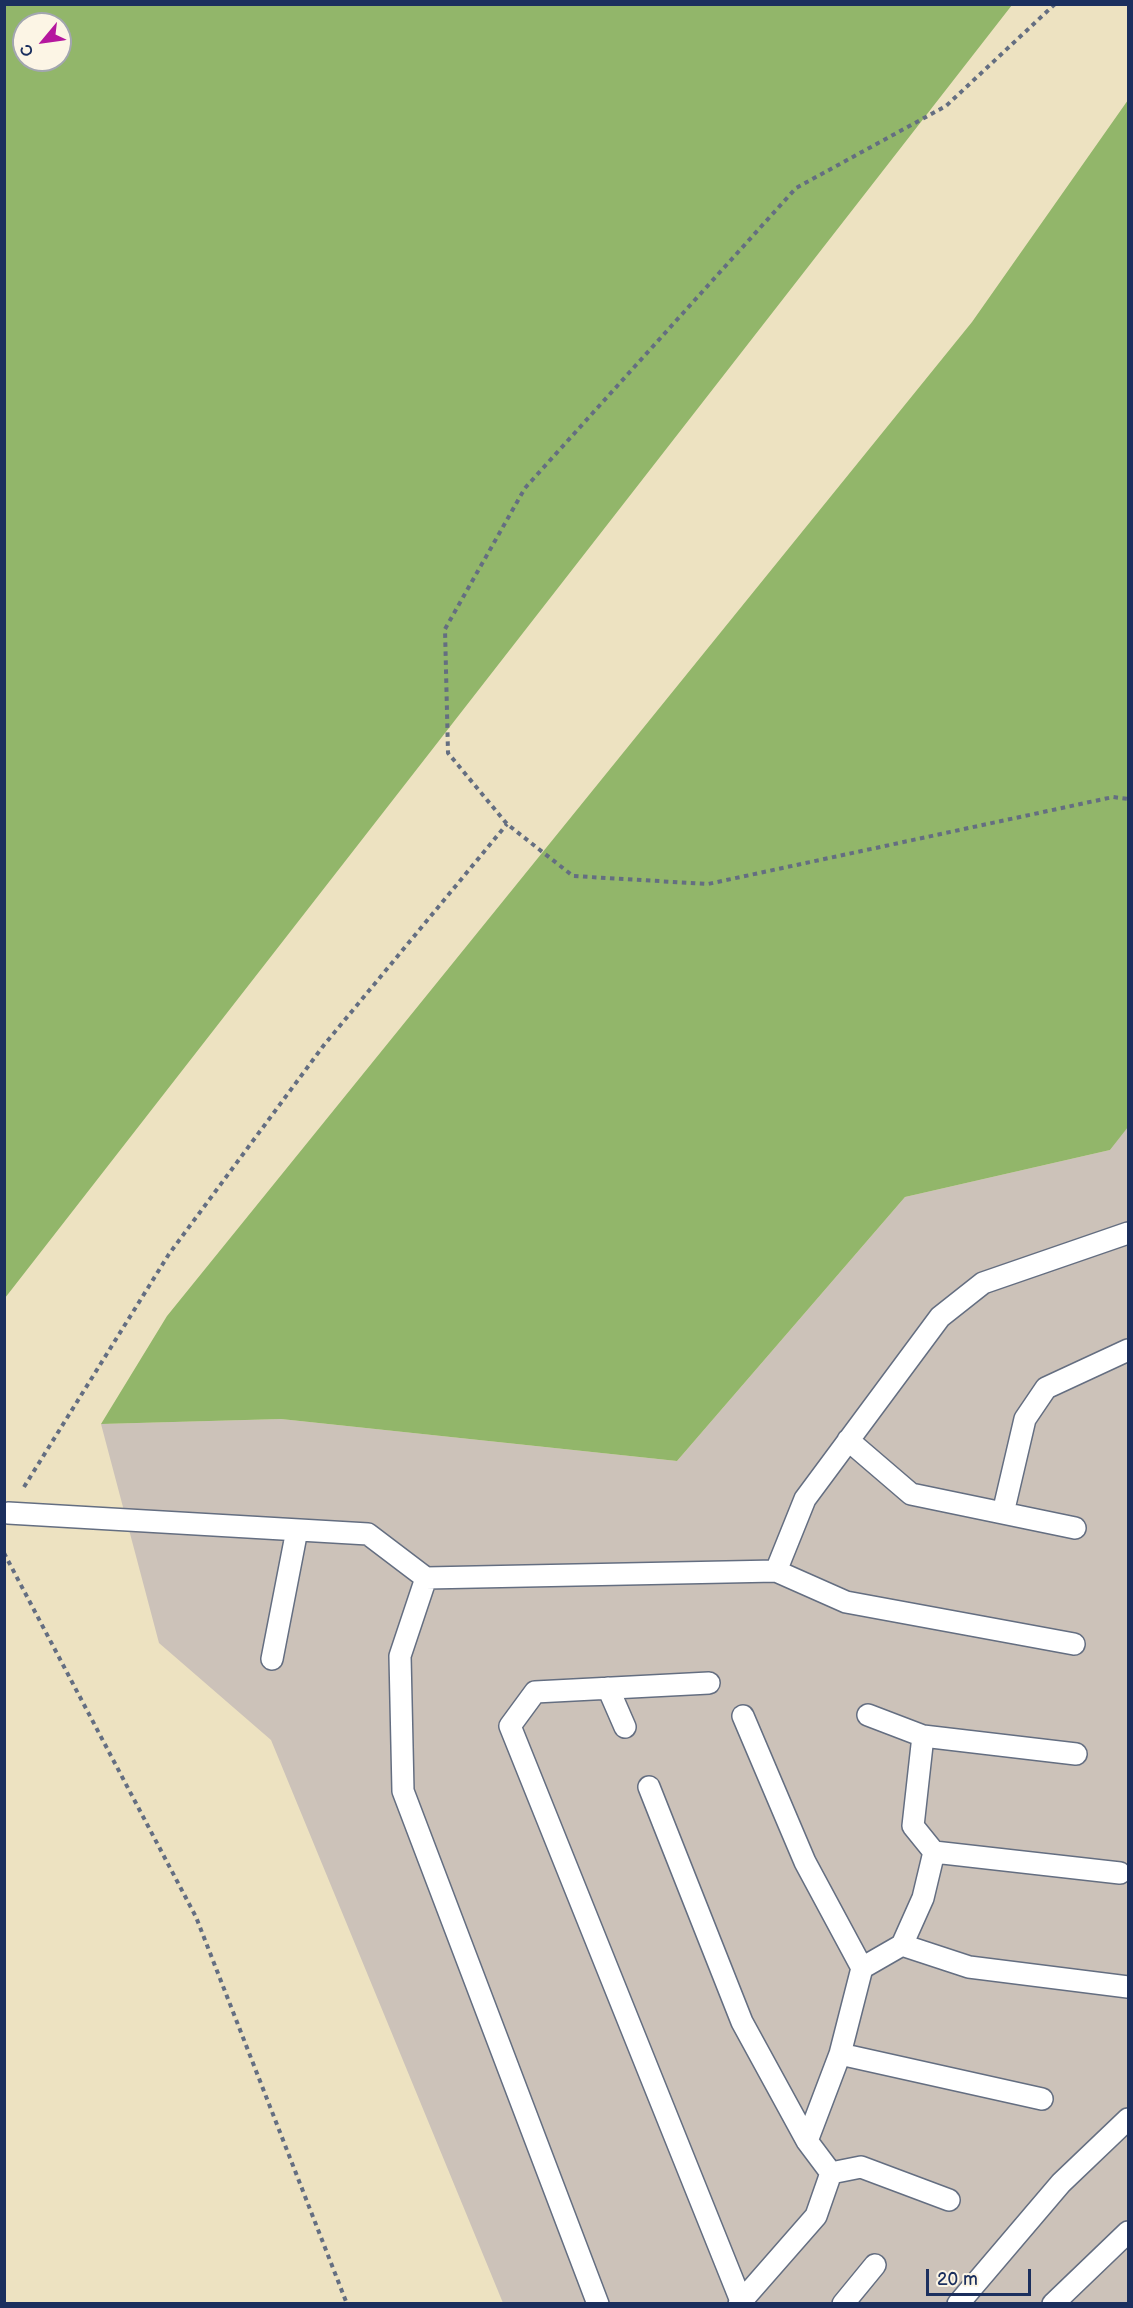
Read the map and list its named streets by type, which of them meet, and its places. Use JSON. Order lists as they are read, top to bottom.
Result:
{
  "scale_bar": "20 m",
  "north": "bottom left"
}
